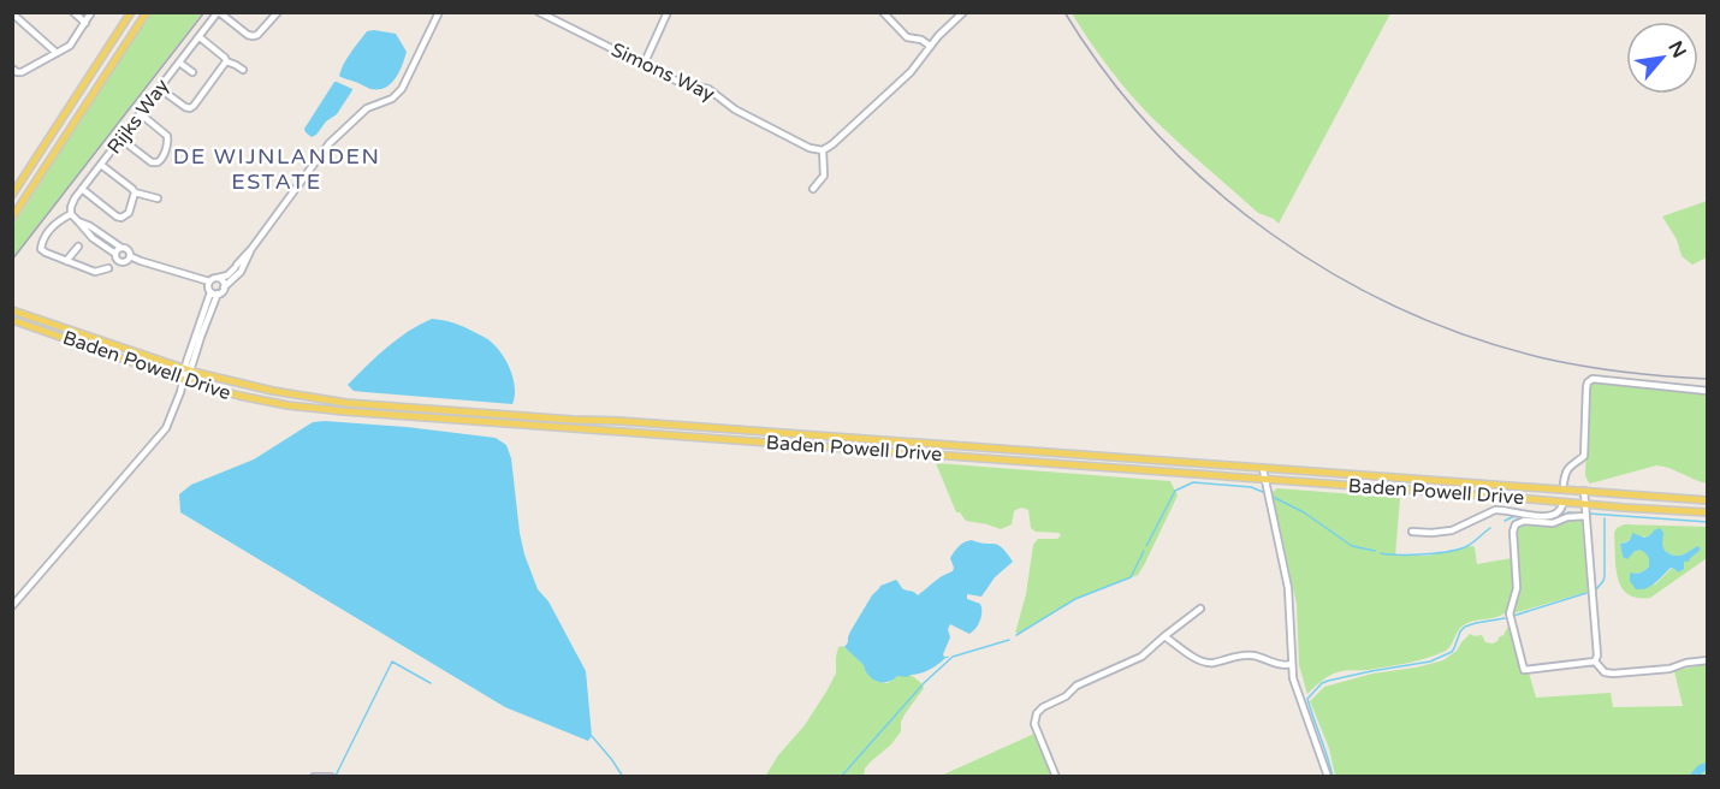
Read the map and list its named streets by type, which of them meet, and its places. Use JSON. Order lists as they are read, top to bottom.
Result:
{
  "streets": {
    "main road": ["Baden Powell Drive"],
    "street": ["Simons Way", "Rijks Way"]
  },
  "districts": ["DE WIJNLANDEN ESTATE"],
  "north": "top right"
}
